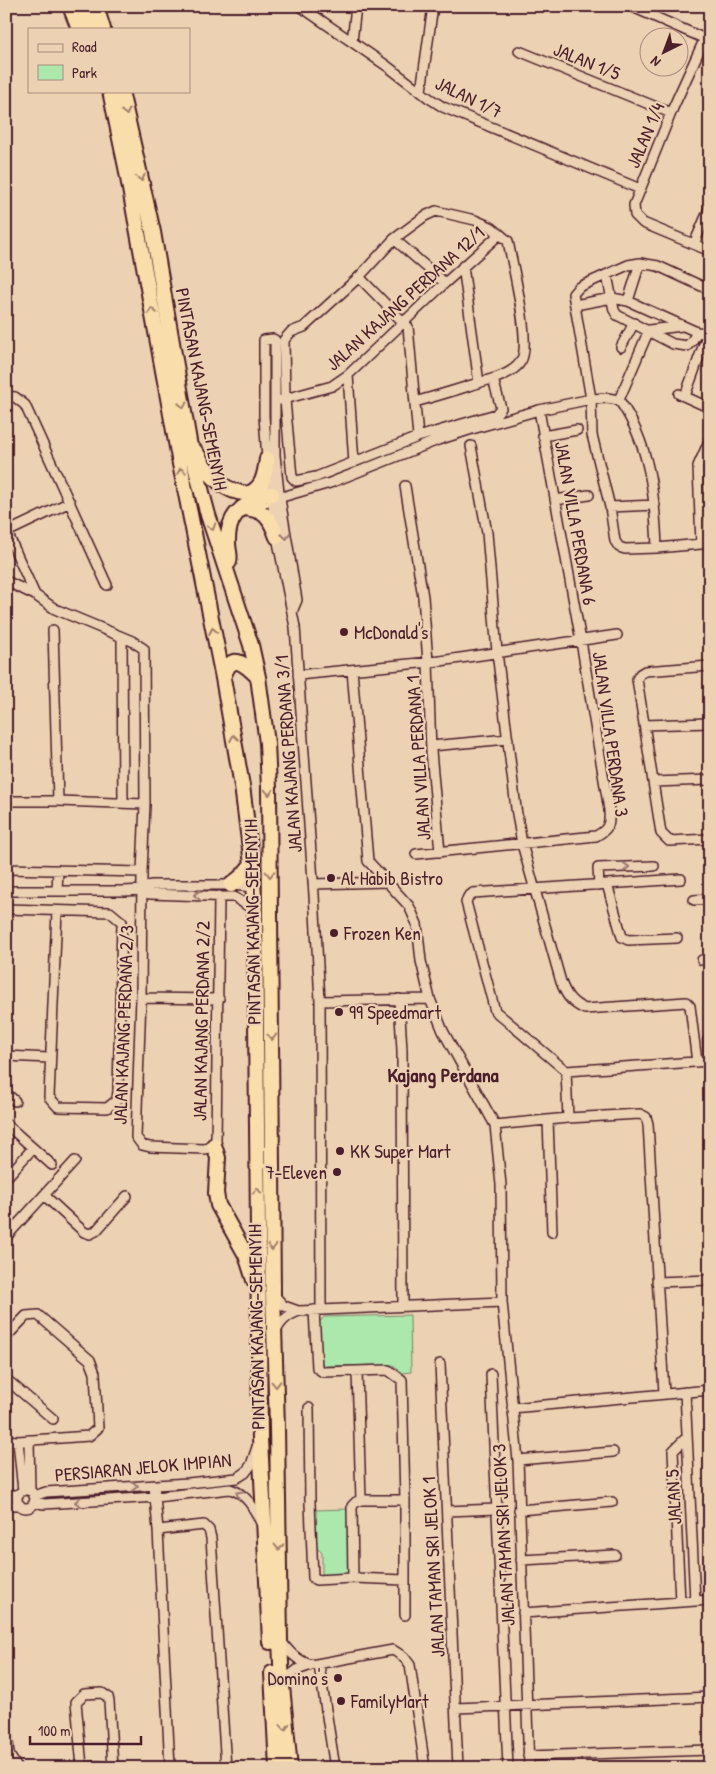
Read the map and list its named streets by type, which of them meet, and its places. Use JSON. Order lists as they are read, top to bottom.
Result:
{
  "streets": {
    "highway": ["PINTASAN KAJANG-SEMENYIH"],
    "street": [
      "JALAN 1/5",
      "JALAN 1/7",
      "JALAN 1/4",
      "JALAN KAJANG PERDANA 12/1",
      "JALAN VILLA PERDANA 6",
      "JALAN VILLA PERDANA 3",
      "JALAN KAJANG PERDANA 3/1",
      "JALAN VILLA PERDANA 1",
      "JALAN KAJANG PERDANA 2/2",
      "JALAN KAJANG PERDANA 2/3",
      "PERSIARAN JELOK IMPIAN",
      "JALAN 5",
      "JALAN TAMAN SRI JELOK 3",
      "JALAN TAMAN SRI JELOK 1"
    ]
  },
  "crossings": [
    ["JALAN 1/5", "JALAN 1/4"],
    ["JALAN 1/7", "JALAN 1/4"],
    ["PINTASAN KAJANG-SEMENYIH", "PERSIARAN JELOK IMPIAN"],
    ["JALAN VILLA PERDANA 6", "JALAN VILLA PERDANA 3"],
    ["JALAN KAJANG PERDANA 2/2", "JALAN KAJANG PERDANA 2/3"]
  ],
  "districts": ["Kajang Perdana"],
  "places": [
    "McDonald's",
    "Al Habib Bistro",
    "Frozen Ken",
    "99 Speedmart",
    "KK Super Mart",
    "7-Eleven",
    "Domino's",
    "FamilyMart"
  ],
  "legend": ["Road", "Park"],
  "scale_bar": "100 m",
  "north": "bottom left"
}
